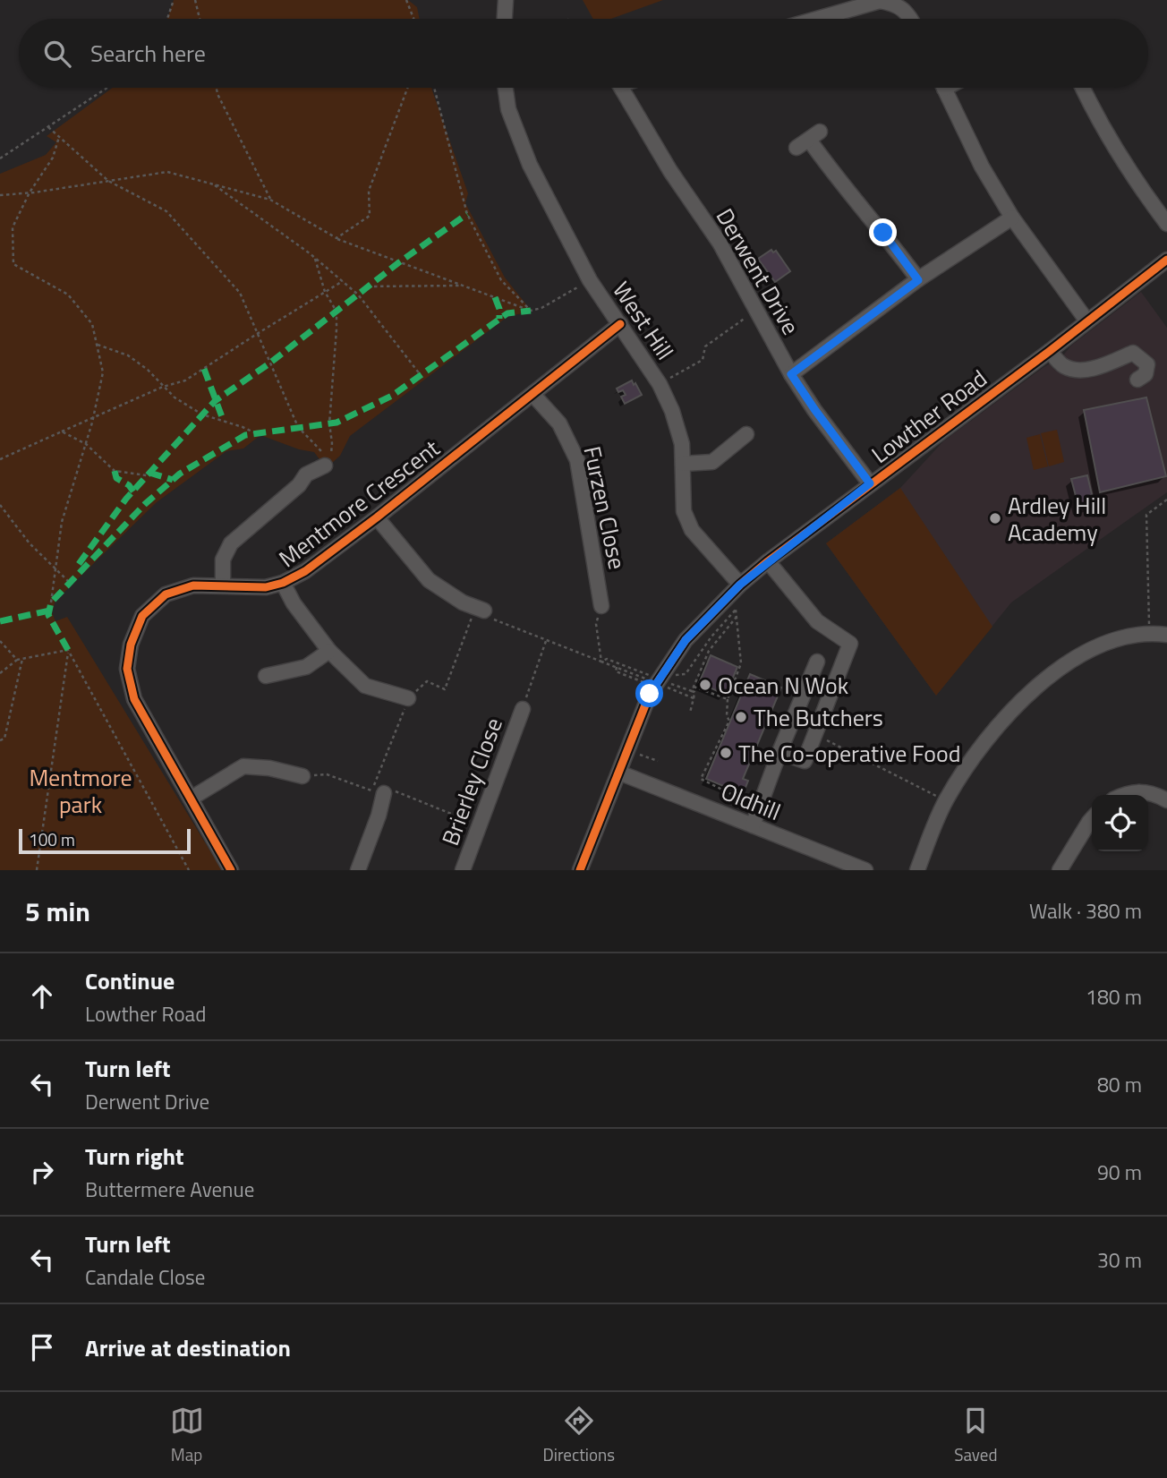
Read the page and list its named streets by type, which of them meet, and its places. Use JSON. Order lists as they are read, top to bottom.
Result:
{
  "streets": {
    "street": [
      "Derwent Drive",
      "West Hill",
      "Lowther Road",
      "Mentmore Crescent",
      "Furzen Close",
      "Brierley Close",
      "Oldhill"
    ]
  },
  "crossings": [
    ["Derwent Drive", "Lowther Road"],
    ["West Hill", "Lowther Road"],
    ["West Hill", "Mentmore Crescent"],
    ["Lowther Road", "Oldhill"],
    ["Mentmore Crescent", "Furzen Close"]
  ],
  "parks": ["Mentmore park"],
  "places": [
    "Ardley Hill Academy",
    "Ocean N Wok",
    "The Butchers",
    "The Co-operative Food"
  ],
  "scale_bar": "100 m",
  "page": {
    "search": "Search here",
    "scale": "100 m",
    "heading": ["5 min", "Walk · 380 m"],
    "list": [
      ["Continue", "Lowther Road", "180 m"],
      ["Turn left", "Derwent Drive", "80 m"],
      ["Turn right", "Buttermere Avenue", "90 m"],
      ["Turn left", "Candale Close", "30 m"],
      "Arrive at destination"
    ],
    "nav": ["Map", "Directions", "Saved"]
  }
}
